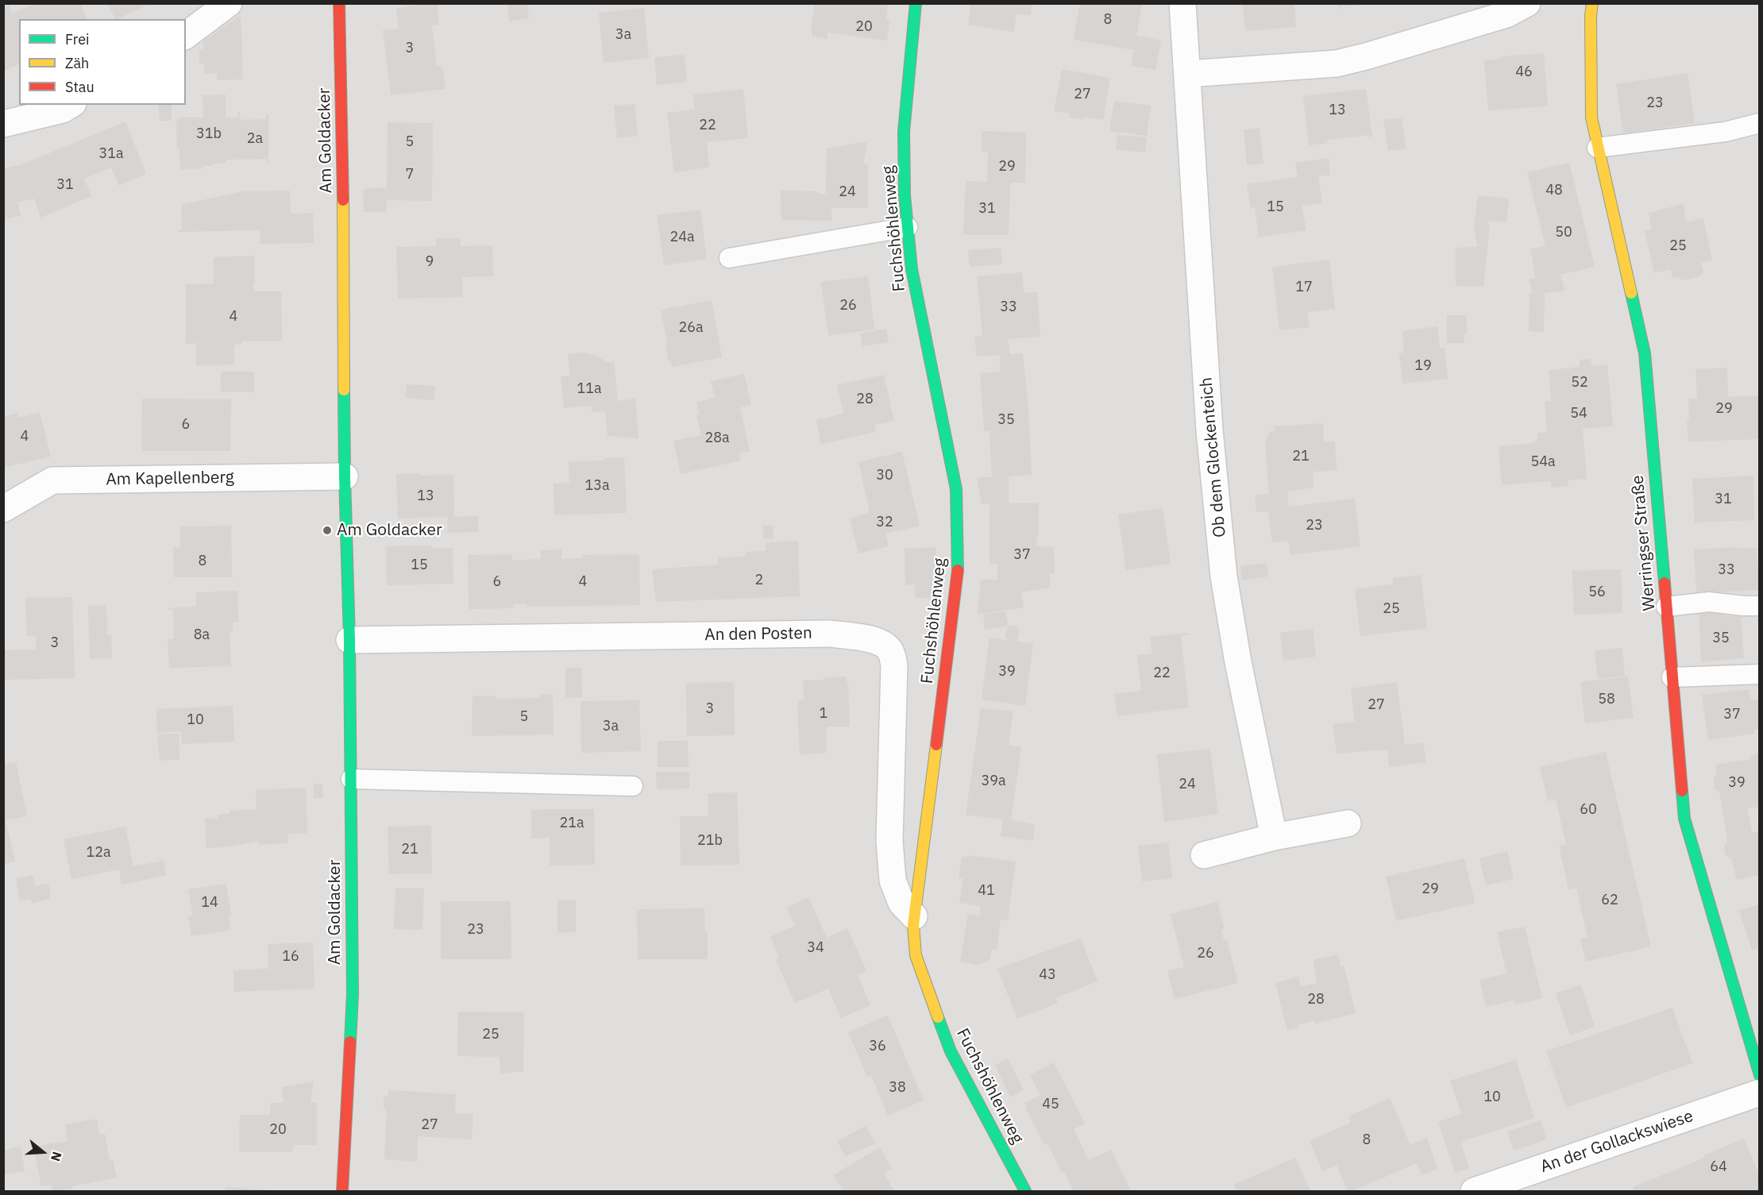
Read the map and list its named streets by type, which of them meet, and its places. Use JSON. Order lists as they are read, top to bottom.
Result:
{
  "streets": {
    "street": [
      "Am Goldacker",
      "Fuchshöhlenweg",
      "Ob dem Glockenteich",
      "Am Kapellenberg",
      "Werringser Straße",
      "An den Posten",
      "An der Gollackswiese"
    ]
  },
  "crossings": [
    ["Am Goldacker", "Am Kapellenberg"],
    ["Am Goldacker", "An den Posten"],
    ["Fuchshöhlenweg", "An den Posten"]
  ],
  "places": ["Am Goldacker"],
  "house_numbers": [
    "8",
    "20",
    "3a",
    "3",
    "46",
    "27",
    "23",
    "13",
    "22",
    "31b",
    "2a",
    "5",
    "31a",
    "29",
    "7",
    "31",
    "48",
    "24",
    "15",
    "31",
    "50",
    "24a",
    "25",
    "9",
    "17",
    "26",
    "33",
    "4",
    "26a",
    "19",
    "52",
    "11a",
    "28",
    "29",
    "54",
    "35",
    "6",
    "4",
    "28a",
    "21",
    "54a",
    "30",
    "13a",
    "13",
    "31",
    "32",
    "23",
    "37",
    "8",
    "15",
    "33",
    "2",
    "6",
    "4",
    "56",
    "25",
    "8a",
    "35",
    "3",
    "39",
    "22",
    "58",
    "27",
    "3",
    "1",
    "37",
    "5",
    "10",
    "3a",
    "39a",
    "39",
    "24",
    "60",
    "21a",
    "21b",
    "21",
    "12a",
    "29",
    "41",
    "62",
    "14",
    "23",
    "34",
    "26",
    "16",
    "43",
    "28",
    "25",
    "36",
    "38",
    "10",
    "45",
    "27",
    "20",
    "8",
    "64"
  ],
  "legend": ["Frei", "Zäh", "Stau"],
  "north": "right"
}
